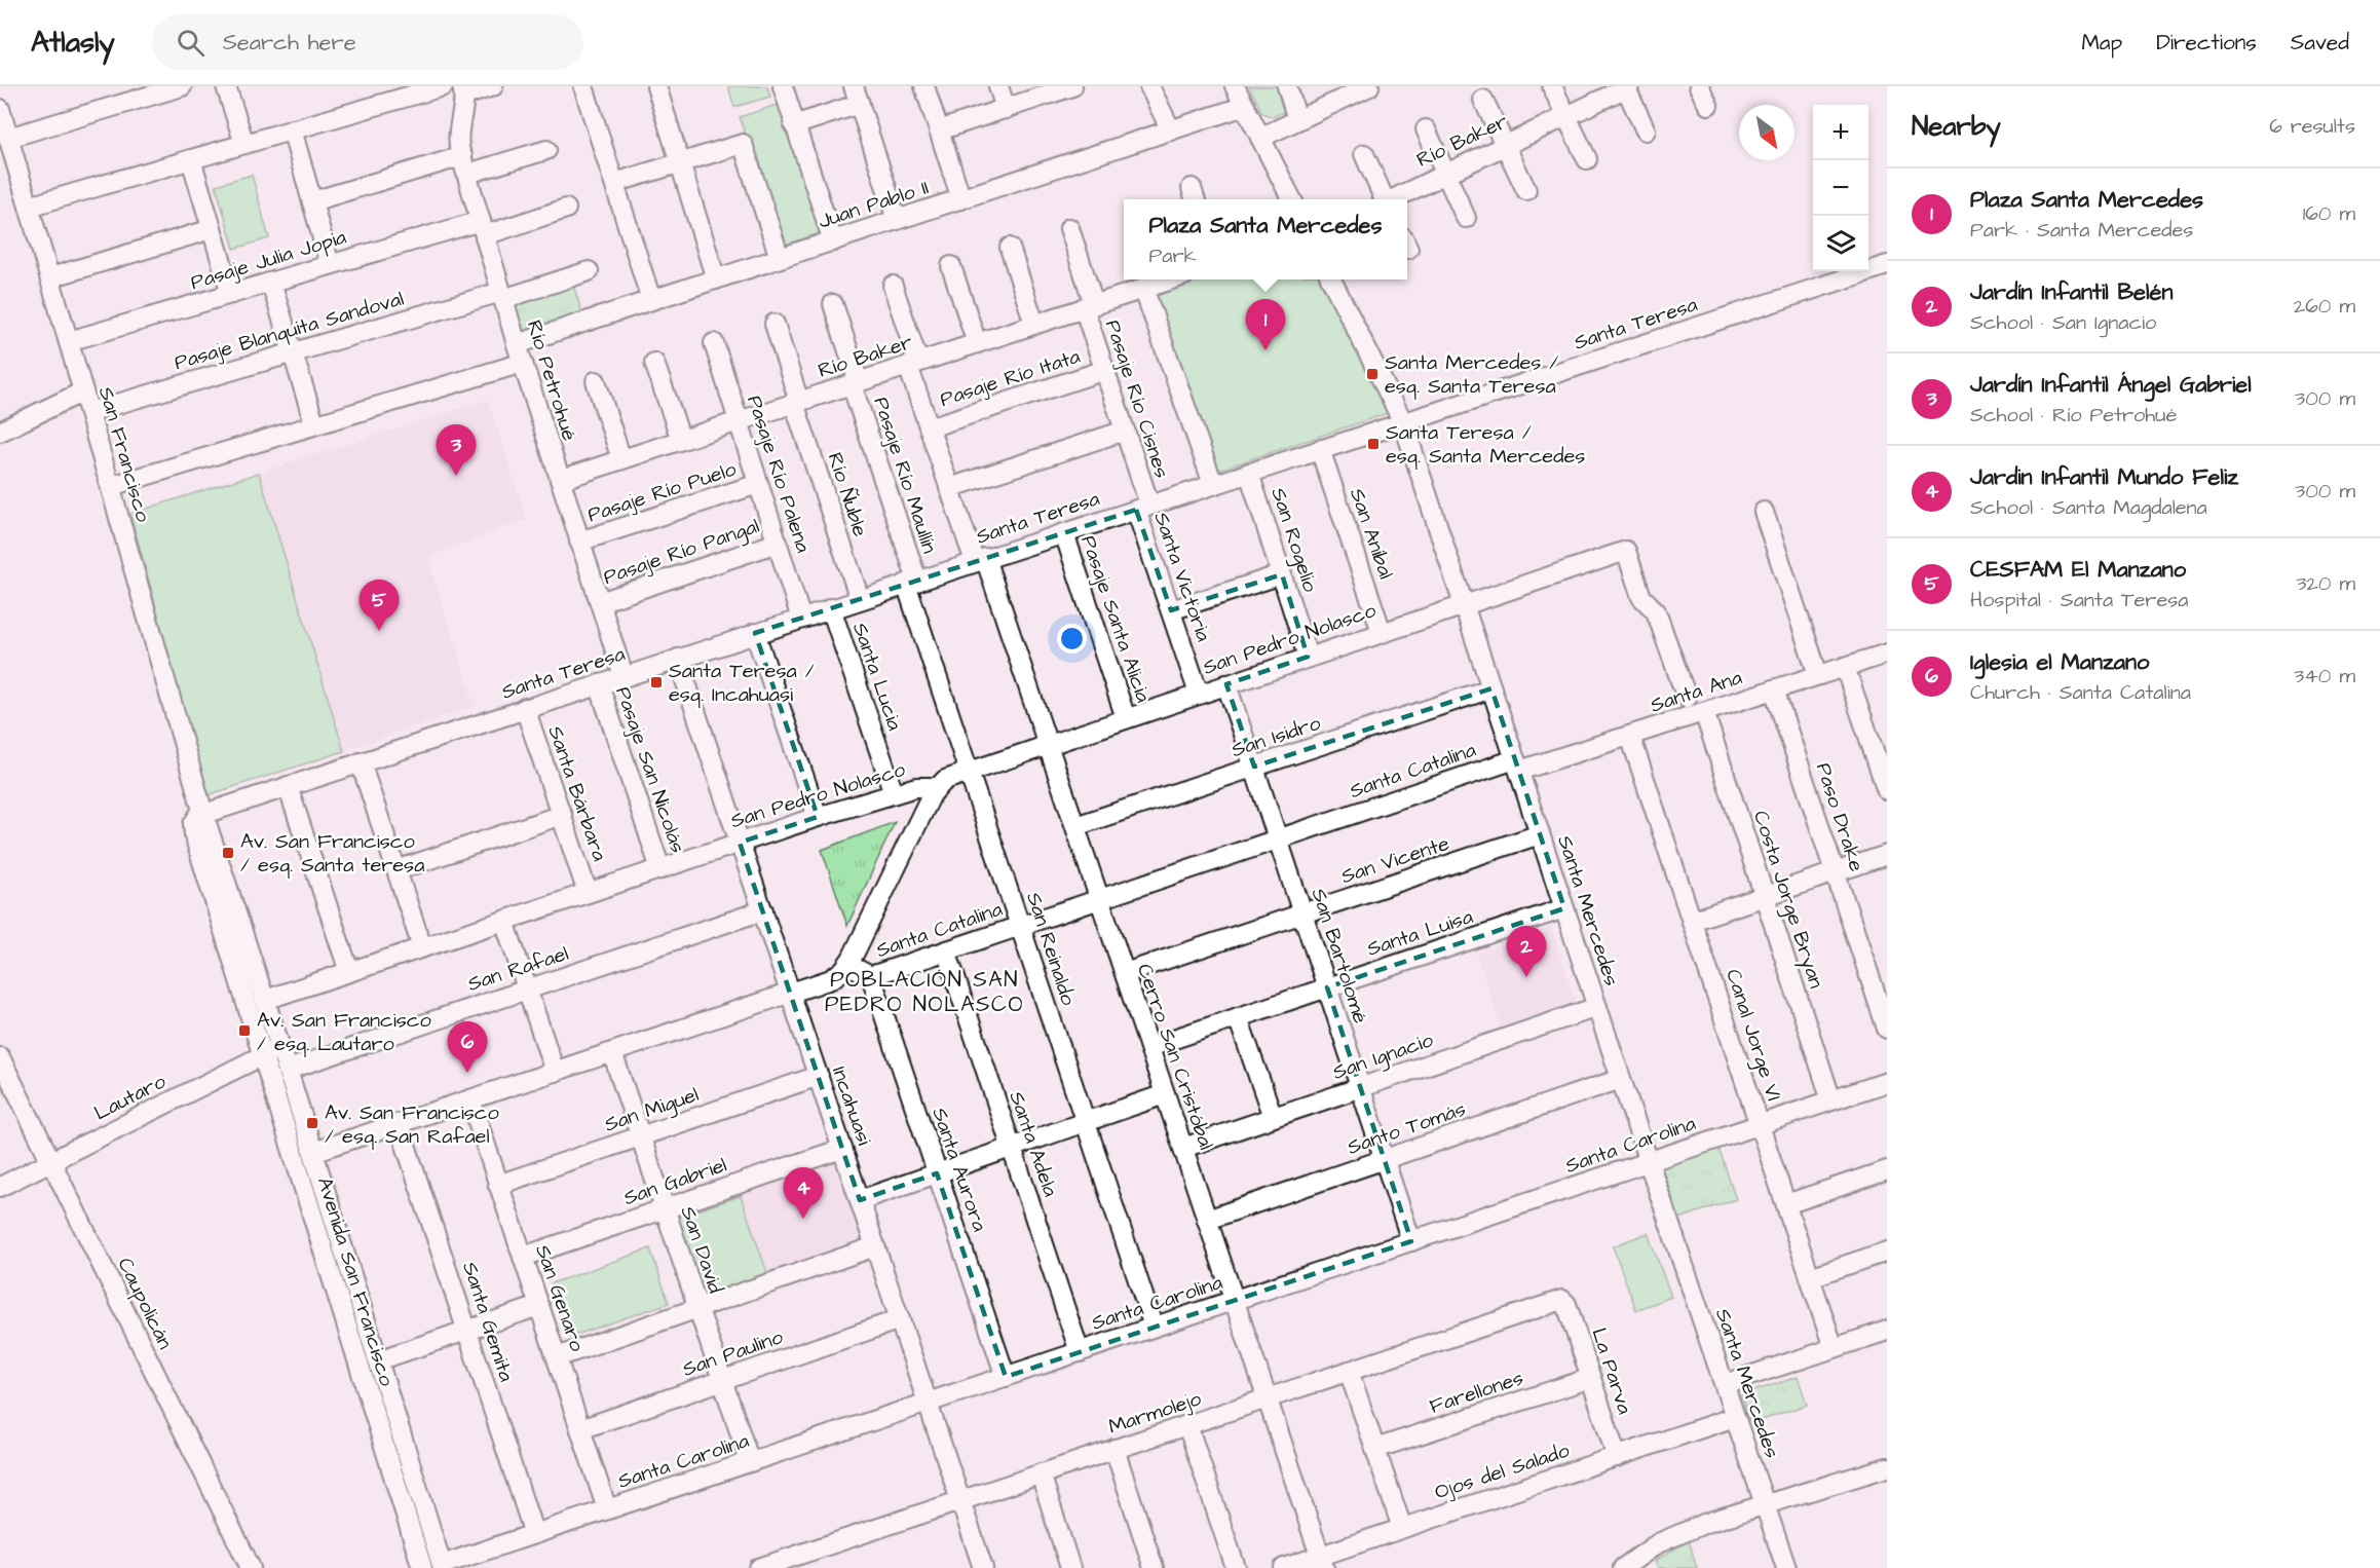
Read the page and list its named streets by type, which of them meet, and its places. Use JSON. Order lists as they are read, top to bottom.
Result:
{
  "streets": {
    "street": [
      "Río Baker",
      "Juan Pablo II",
      "Pasaje Julia Jopia",
      "Santa Teresa",
      "Pasaje Blanquita Sandoval",
      "Pasaje Río Itata",
      "Río Petrohué",
      "Pasaje Río Cisnes",
      "San Francisco",
      "Pasaje Río Palena",
      "Pasaje Río Maullín",
      "Pasaje Río Puelo",
      "Río Ñuble",
      "San Aníbal",
      "San Rogelio",
      "Pasaje Río Pangal",
      "Santa Victoria",
      "Pasaje Santa Alicia",
      "San Pedro Nolasco",
      "Santa Lucia",
      "Santa Ana",
      "San Isidro",
      "Pasaje San Nicolás",
      "Santa Catalina",
      "Santa Bárbara",
      "Paso Drake",
      "San Vicente",
      "Costa Jorge Bryan",
      "Santa Mercedes",
      "Santa Luisa",
      "San Reinaldo",
      "San Bartolomé",
      "San Rafael",
      "Canal Jorge VI",
      "San Ignacio",
      "Cerro San Cristóbal",
      "Lautaro",
      "Incahuasi",
      "San Miguel",
      "Santo Tomás",
      "Santa Adela",
      "Santa Carolina",
      "Santa Aurora",
      "San Gabriel",
      "San David",
      "Avenida San Francisco",
      "San Genaro",
      "Caupolicán",
      "Santa Gemita",
      "San Paulino",
      "La Parva",
      "Farellones",
      "Marmolejo",
      "Ojos del Salado"
    ]
  },
  "crossings": [
    ["Río Baker", "Río Petrohué"],
    ["Río Baker", "Pasaje Río Cisnes"],
    ["Río Baker", "Pasaje Río Palena"],
    ["Río Baker", "Pasaje Río Maullín"],
    ["Río Baker", "Río Ñuble"],
    ["Río Baker", "Cerro San Cristóbal"],
    ["Juan Pablo II", "Río Petrohué"],
    ["Pasaje Julia Jopia", "Río Petrohué"],
    ["Pasaje Julia Jopia", "San Francisco"],
    ["Santa Teresa", "Río Petrohué"],
    ["Santa Teresa", "Pasaje Río Cisnes"],
    ["Santa Teresa", "San Francisco"],
    ["Santa Teresa", "Pasaje Río Palena"],
    ["Santa Teresa", "Pasaje Río Maullín"],
    ["Santa Teresa", "Río Ñuble"],
    ["Santa Teresa", "San Aníbal"],
    ["Santa Teresa", "San Rogelio"],
    ["Santa Teresa", "Santa Victoria"],
    ["Santa Teresa", "Pasaje Santa Alicia"],
    ["Santa Teresa", "Santa Lucia"],
    ["Santa Teresa", "Pasaje San Nicolás"],
    ["Santa Teresa", "Santa Bárbara"],
    ["Santa Teresa", "Santa Mercedes"],
    ["Santa Teresa", "San Reinaldo"],
    ["Santa Teresa", "Cerro San Cristóbal"],
    ["Santa Teresa", "Incahuasi"],
    ["Santa Teresa", "Avenida San Francisco"],
    ["Pasaje Blanquita Sandoval", "Río Petrohué"],
    ["Pasaje Blanquita Sandoval", "San Francisco"],
    ["Pasaje Río Itata", "Pasaje Río Cisnes"],
    ["Pasaje Río Itata", "Cerro San Cristóbal"],
    ["Río Petrohué", "Pasaje Río Puelo"],
    ["Río Petrohué", "Pasaje Río Pangal"],
    ["Pasaje Río Cisnes", "Santa Victoria"],
    ["San Francisco", "Avenida San Francisco"],
    ["Pasaje Río Palena", "Pasaje Río Puelo"],
    ["Pasaje Río Palena", "Pasaje Río Pangal"],
    ["Pasaje Río Maullín", "San Reinaldo"],
    ["San Aníbal", "San Pedro Nolasco"],
    ["San Rogelio", "San Pedro Nolasco"],
    ["Santa Victoria", "San Pedro Nolasco"],
    ["Pasaje Santa Alicia", "San Pedro Nolasco"],
    ["San Pedro Nolasco", "Santa Lucia"],
    ["San Pedro Nolasco", "Pasaje San Nicolás"],
    ["San Pedro Nolasco", "Santa Bárbara"],
    ["San Pedro Nolasco", "Santa Mercedes"],
    ["San Pedro Nolasco", "San Reinaldo"],
    ["San Pedro Nolasco", "San Bartolomé"],
    ["San Pedro Nolasco", "Cerro San Cristóbal"],
    ["San Pedro Nolasco", "Incahuasi"],
    ["San Pedro Nolasco", "Avenida San Francisco"],
    ["Santa Ana", "Santa Catalina"],
    ["Santa Ana", "Paso Drake"],
    ["Santa Ana", "Costa Jorge Bryan"],
    ["Santa Ana", "Santa Mercedes"],
    ["Santa Ana", "Canal Jorge VI"],
    ["San Isidro", "Santa Mercedes"],
    ["San Isidro", "San Bartolomé"],
    ["San Isidro", "Cerro San Cristóbal"],
    ["Santa Catalina", "Santa Mercedes"],
    ["Santa Catalina", "San Reinaldo"],
    ["Santa Catalina", "San Bartolomé"],
    ["Santa Catalina", "Cerro San Cristóbal"],
    ["Santa Catalina", "Santa Adela"],
    ["Santa Catalina", "Santa Aurora"],
    ["San Vicente", "Santa Mercedes"],
    ["San Vicente", "San Bartolomé"],
    ["San Vicente", "Cerro San Cristóbal"],
    ["Costa Jorge Bryan", "Santa Carolina"],
    ["Santa Mercedes", "Santa Luisa"],
    ["Santa Mercedes", "San Ignacio"],
    ["Santa Mercedes", "Santo Tomás"],
    ["Santa Mercedes", "Santa Carolina"],
    ["Santa Mercedes", "Ojos del Salado"],
    ["Santa Luisa", "San Bartolomé"],
    ["Santa Luisa", "Cerro San Cristóbal"],
    ["San Reinaldo", "Santa Carolina"],
    ["San Bartolomé", "San Ignacio"],
    ["San Bartolomé", "Santo Tomás"],
    ["San Bartolomé", "Santa Carolina"],
    ["San Rafael", "Incahuasi"],
    ["San Rafael", "Avenida San Francisco"],
    ["Canal Jorge VI", "Santa Carolina"],
    ["San Ignacio", "Cerro San Cristóbal"],
    ["Cerro San Cristóbal", "Santo Tomás"],
    ["Cerro San Cristóbal", "Santa Carolina"],
    ["Cerro San Cristóbal", "Marmolejo"],
    ["Cerro San Cristóbal", "Ojos del Salado"],
    ["Lautaro", "Avenida San Francisco"],
    ["Lautaro", "Caupolicán"],
    ["Incahuasi", "San Miguel"],
    ["Incahuasi", "Santa Carolina"],
    ["Incahuasi", "San Gabriel"],
    ["Incahuasi", "San Paulino"],
    ["Incahuasi", "Marmolejo"],
    ["San Miguel", "San David"],
    ["San Miguel", "San Genaro"],
    ["Santa Adela", "Santa Carolina"],
    ["Santa Carolina", "Santa Aurora"],
    ["Santa Carolina", "San David"],
    ["Santa Carolina", "Avenida San Francisco"],
    ["Santa Carolina", "San Genaro"],
    ["Santa Carolina", "Santa Gemita"],
    ["San Gabriel", "San David"],
    ["San Gabriel", "San Genaro"],
    ["San David", "San Paulino"],
    ["San Genaro", "San Paulino"],
    ["La Parva", "Farellones"],
    ["La Parva", "Marmolejo"],
    ["La Parva", "Ojos del Salado"]
  ],
  "districts": ["POBLACIÓN SAN PEDRO NOLASCO"],
  "places": {
    "transit": [
      "Santa Mercedes / esq. Santa Teresa",
      "Santa Teresa / esq. Santa Mercedes",
      "Santa Teresa / esq. Incahuasi",
      "Av. San Francisco / esq. Santa teresa",
      "Av. San Francisco / esq. Lautaro",
      "Av. San Francisco / esq. San Rafael"
    ]
  },
  "north": "bottom right",
  "page": {
    "header": "Atlasly",
    "search": "Search here",
    "nav": ["Map", "Directions", "Saved"],
    "heading": ["Nearby", "6 results"],
    "map_buttons": ["+", "−"],
    "list": [
      {
        "mark": "1",
        "name": "Plaza Santa Mercedes",
        "note": "Park · Santa Mercedes",
        "value": "160 m"
      },
      {
        "mark": "2",
        "name": "Jardín Infantil Belén",
        "note": "School · San Ignacio",
        "value": "260 m"
      },
      {
        "mark": "3",
        "name": "Jardín Infantil Ángel Gabriel",
        "note": "School · Río Petrohué",
        "value": "300 m"
      },
      {
        "mark": "4",
        "name": "Jardin Infantil Mundo Feliz",
        "note": "School · Santa Magdalena",
        "value": "300 m"
      },
      {
        "mark": "5",
        "name": "CESFAM El Manzano",
        "note": "Hospital · Santa Teresa",
        "value": "320 m"
      },
      {
        "mark": "6",
        "name": "Iglesia el Manzano",
        "note": "Church · Santa Catalina",
        "value": "340 m"
      }
    ],
    "popup": ["Plaza Santa Mercedes", "Park"],
    "pins": [
      "1",
      "3",
      "5",
      "2",
      "6",
      "4"
    ]
  }
}
